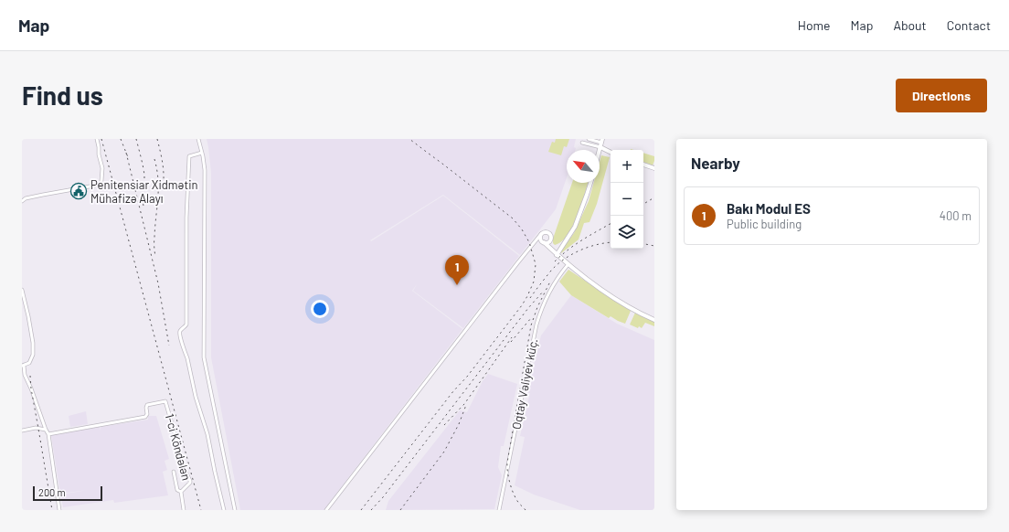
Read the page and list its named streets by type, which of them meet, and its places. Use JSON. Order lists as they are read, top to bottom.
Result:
{
  "streets": {
    "street": ["Oqtay Vəliyev küç.", "1-ci Köndələn"]
  },
  "places": {
    "public building": ["Penitensiar Xidmətin Mühafizə Alayı"]
  },
  "scale_bar": "200 m",
  "north": "top left",
  "page": {
    "header": "Map",
    "nav": [
      "Home",
      "Map",
      "About",
      "Contact"
    ],
    "buttons": "Directions",
    "title": "Find us",
    "heading": "Nearby",
    "map_buttons": ["+", "−"],
    "list": [
      {
        "mark": "1",
        "name": "Bakı Modul ES",
        "note": "Public building",
        "value": "400 m"
      }
    ],
    "pins": "1",
    "scale": "200 m"
  }
}
